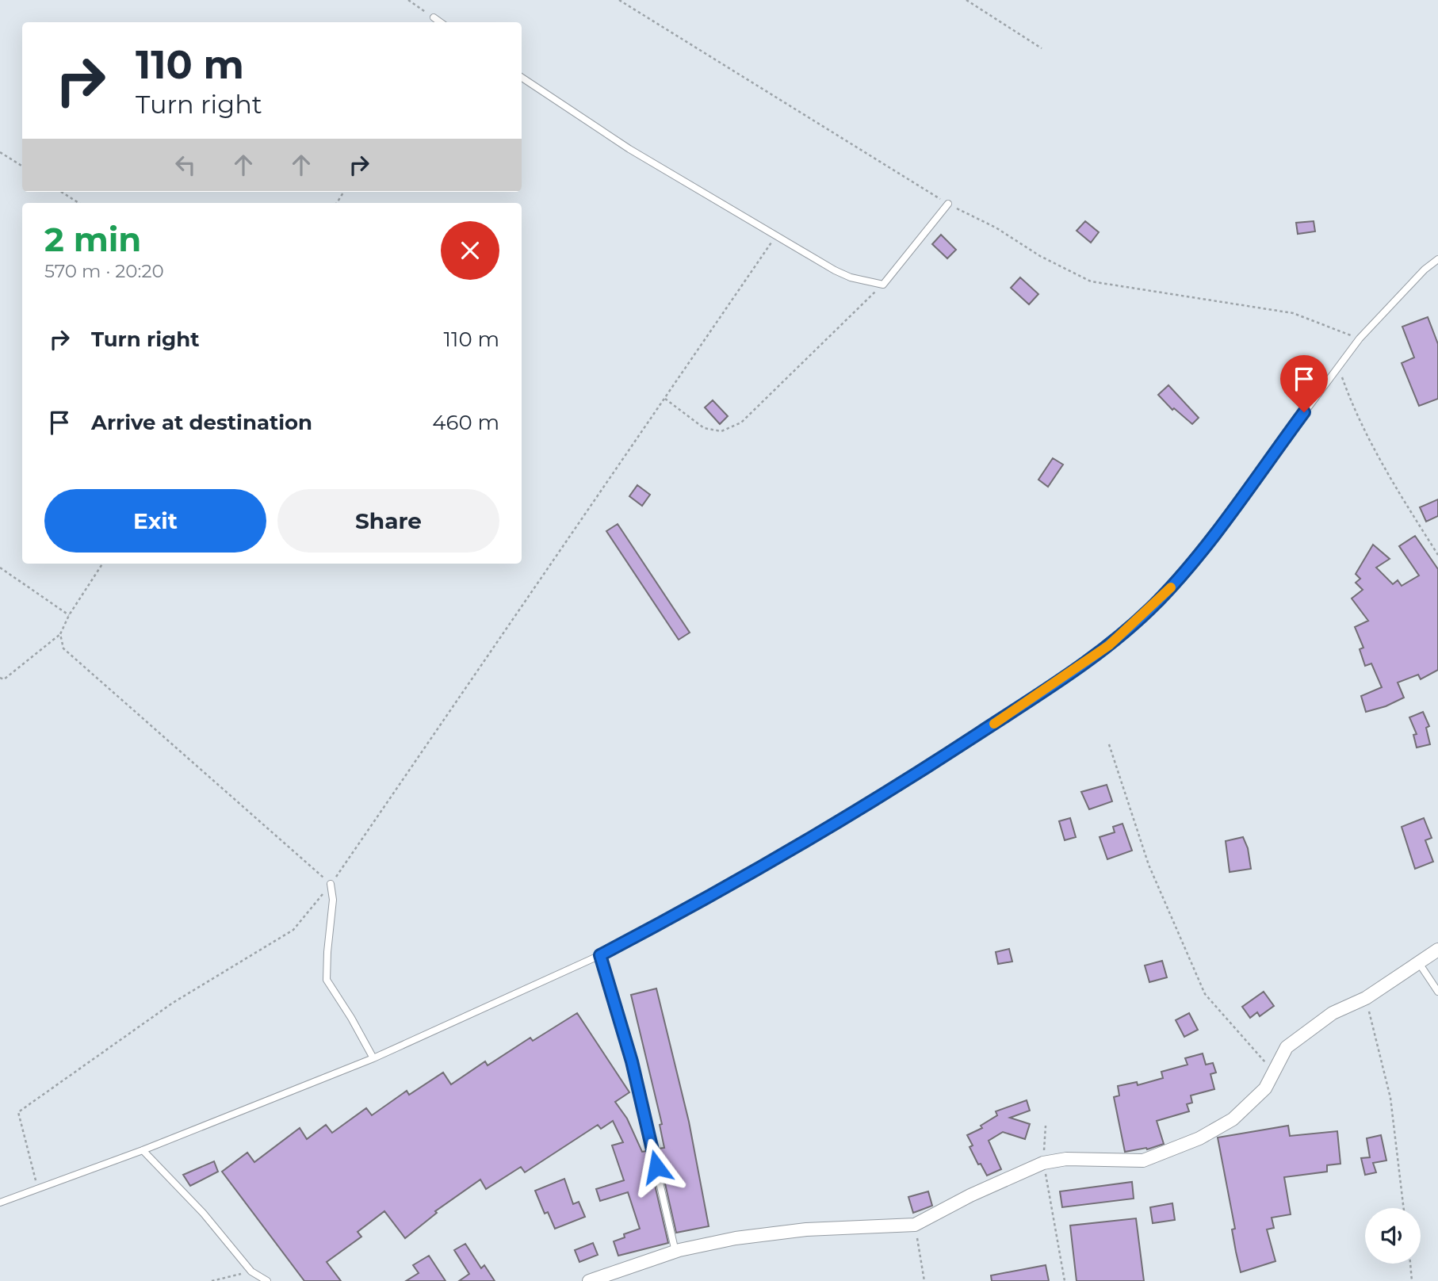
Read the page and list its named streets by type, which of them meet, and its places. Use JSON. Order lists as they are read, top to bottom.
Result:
{
  "page": {
    "turn": ["110 m", "Turn right"],
    "heading": ["2 min", "570 m · 20:20"],
    "list": [
      {
        "name": "Turn right",
        "value": "110 m"
      },
      {
        "name": "Arrive at destination",
        "value": "460 m"
      }
    ],
    "buttons": ["Exit", "Share"]
  }
}
